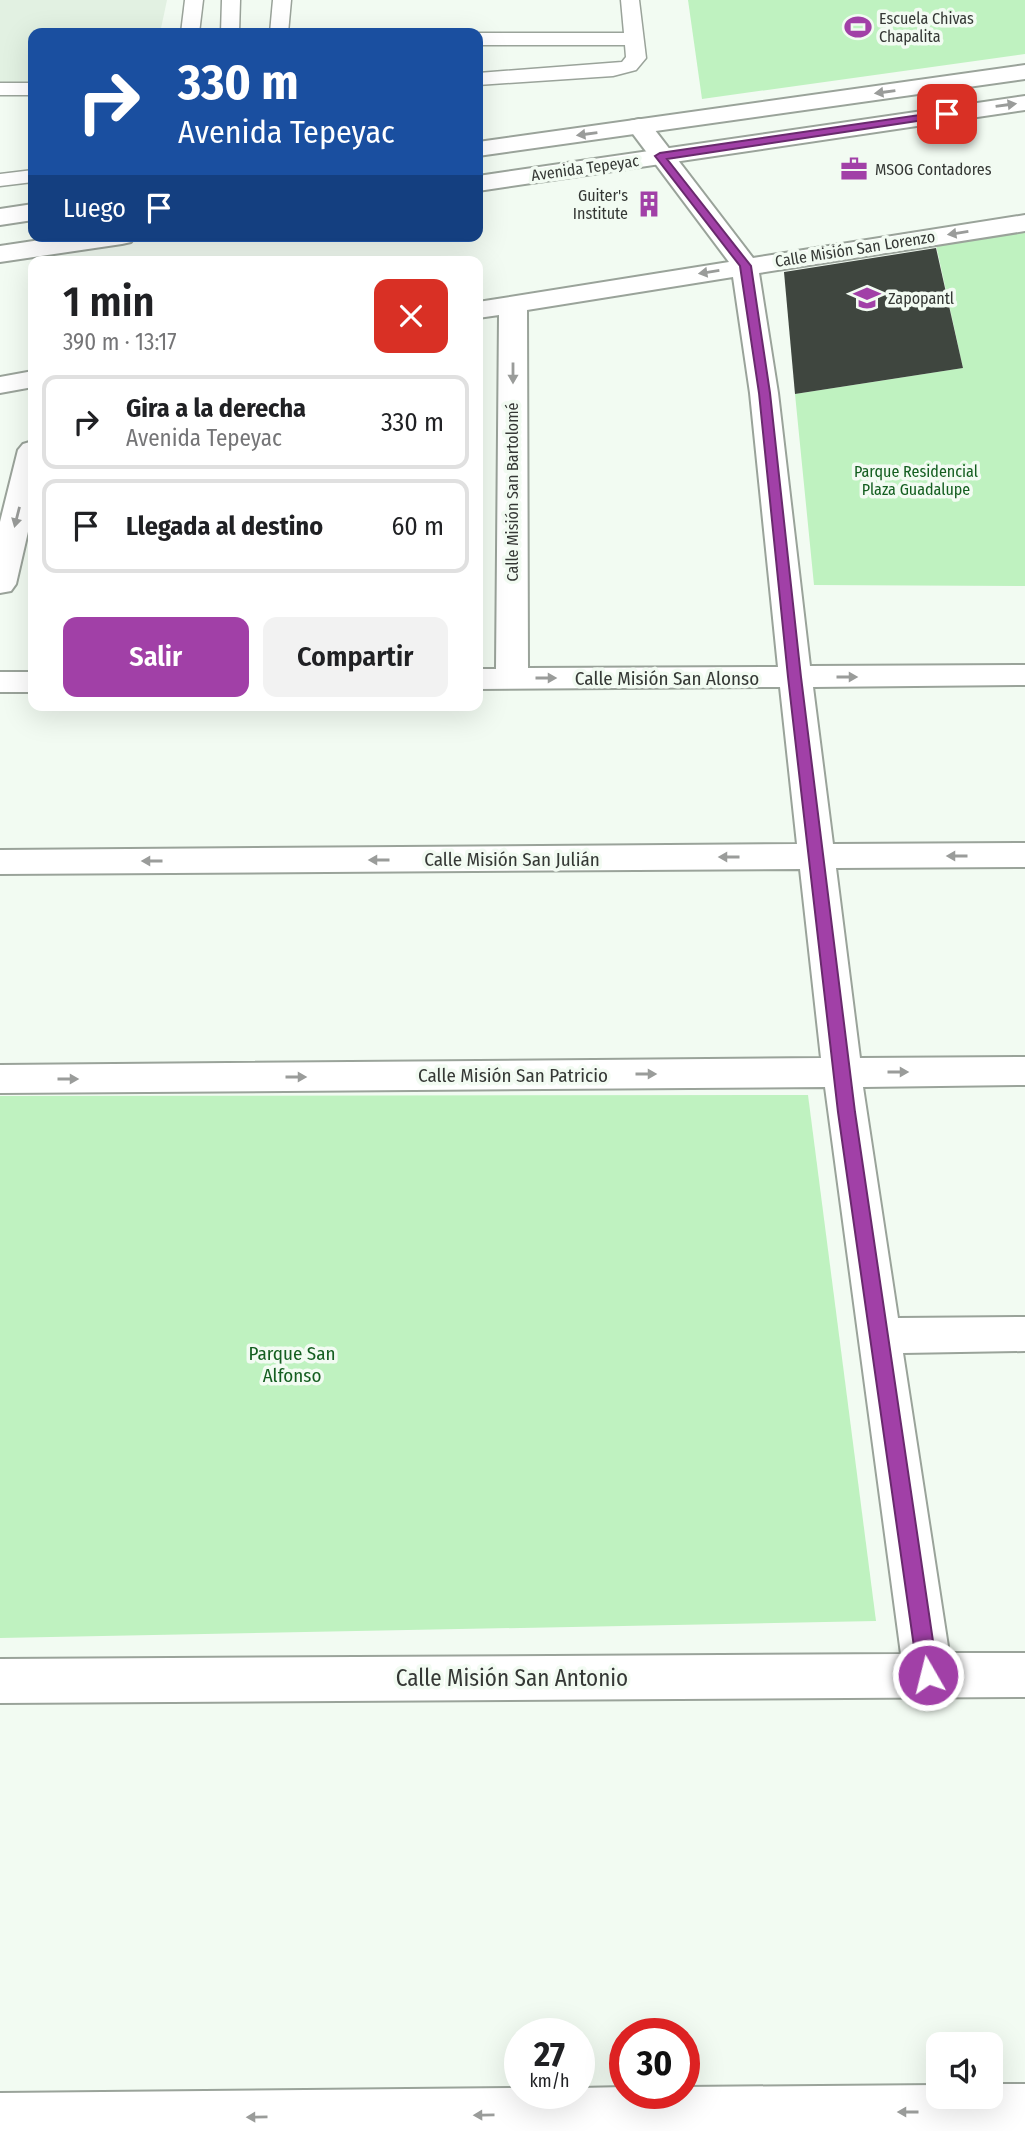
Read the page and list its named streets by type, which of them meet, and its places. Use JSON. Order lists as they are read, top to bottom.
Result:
{
  "streets": {
    "street": [
      "Avenida Tepeyac",
      "Calle Misión San Lorenzo",
      "Calle Misión San Bartolomé",
      "Calle Misión San Alonso",
      "Calle Misión San Julián",
      "Calle Misión San Patricio",
      "Calle Misión San Antonio"
    ]
  },
  "crossings": [
    ["Calle Misión San Lorenzo", "Calle Misión San Bartolomé"],
    ["Calle Misión San Bartolomé", "Calle Misión San Alonso"]
  ],
  "one_way": [
    "Calle Misión San Lorenzo",
    "Calle Misión San Alonso",
    "Calle Misión San Julián",
    "Calle Misión San Patricio"
  ],
  "parks": ["Parque Residencial Plaza Guadalupe", "Parque San Alfonso"],
  "places": {
    "sports": ["Escuela Chivas Chapalita"],
    "office": ["MSOG Contadores"],
    "building": ["Guiter's Institute"],
    "school or university": ["Zapopantl"]
  },
  "page": {
    "turn": ["330 m", "Avenida Tepeyac"],
    "then": "Luego",
    "heading": ["1 min", "390 m · 13:17"],
    "list": [
      {
        "name": "Gira a la derecha",
        "note": "Avenida Tepeyac",
        "value": "330 m"
      },
      {
        "name": "Llegada al destino",
        "value": "60 m"
      }
    ],
    "buttons": ["Salir", "Compartir"],
    "speed": "27 km/h",
    "limit": "30"
  }
}
